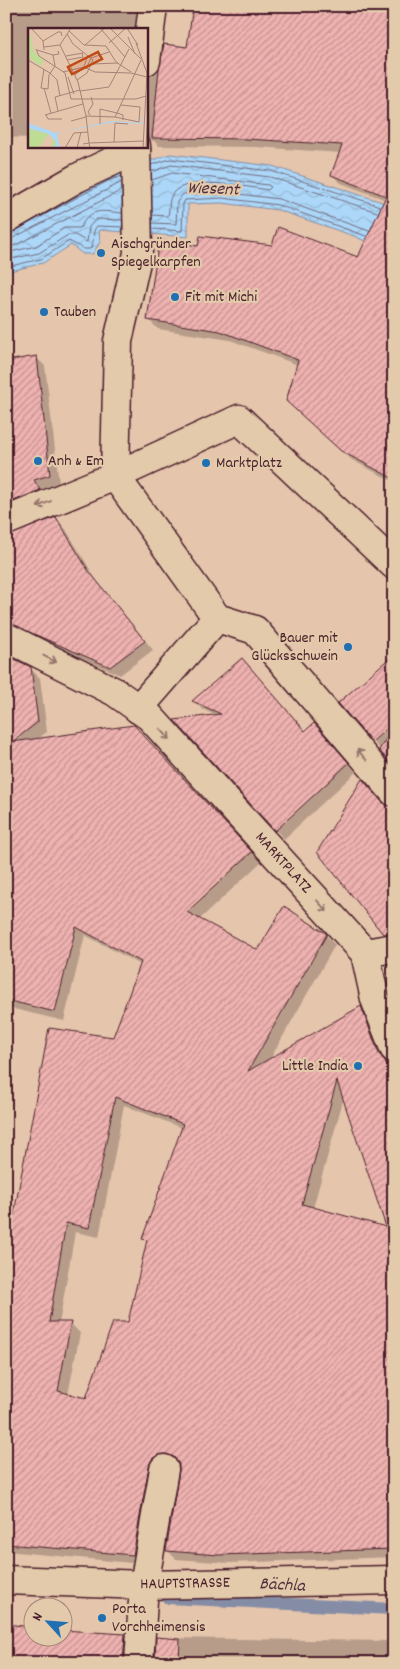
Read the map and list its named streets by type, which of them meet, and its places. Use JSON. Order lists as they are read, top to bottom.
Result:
{
  "streets": {
    "street": ["MARKTPLATZ", "HAUPTSTRASSE"]
  },
  "water": ["Wiesent", "Bächla"],
  "places": [
    "Aischgründer Spiegelkarpfen",
    "Fit mit Michi",
    "Tauben",
    "Anh & Em",
    "Marktplatz",
    "Bauer mit Glücksschwein",
    "Little India",
    "Porta Vorchheimensis"
  ],
  "north": "top left"
}
